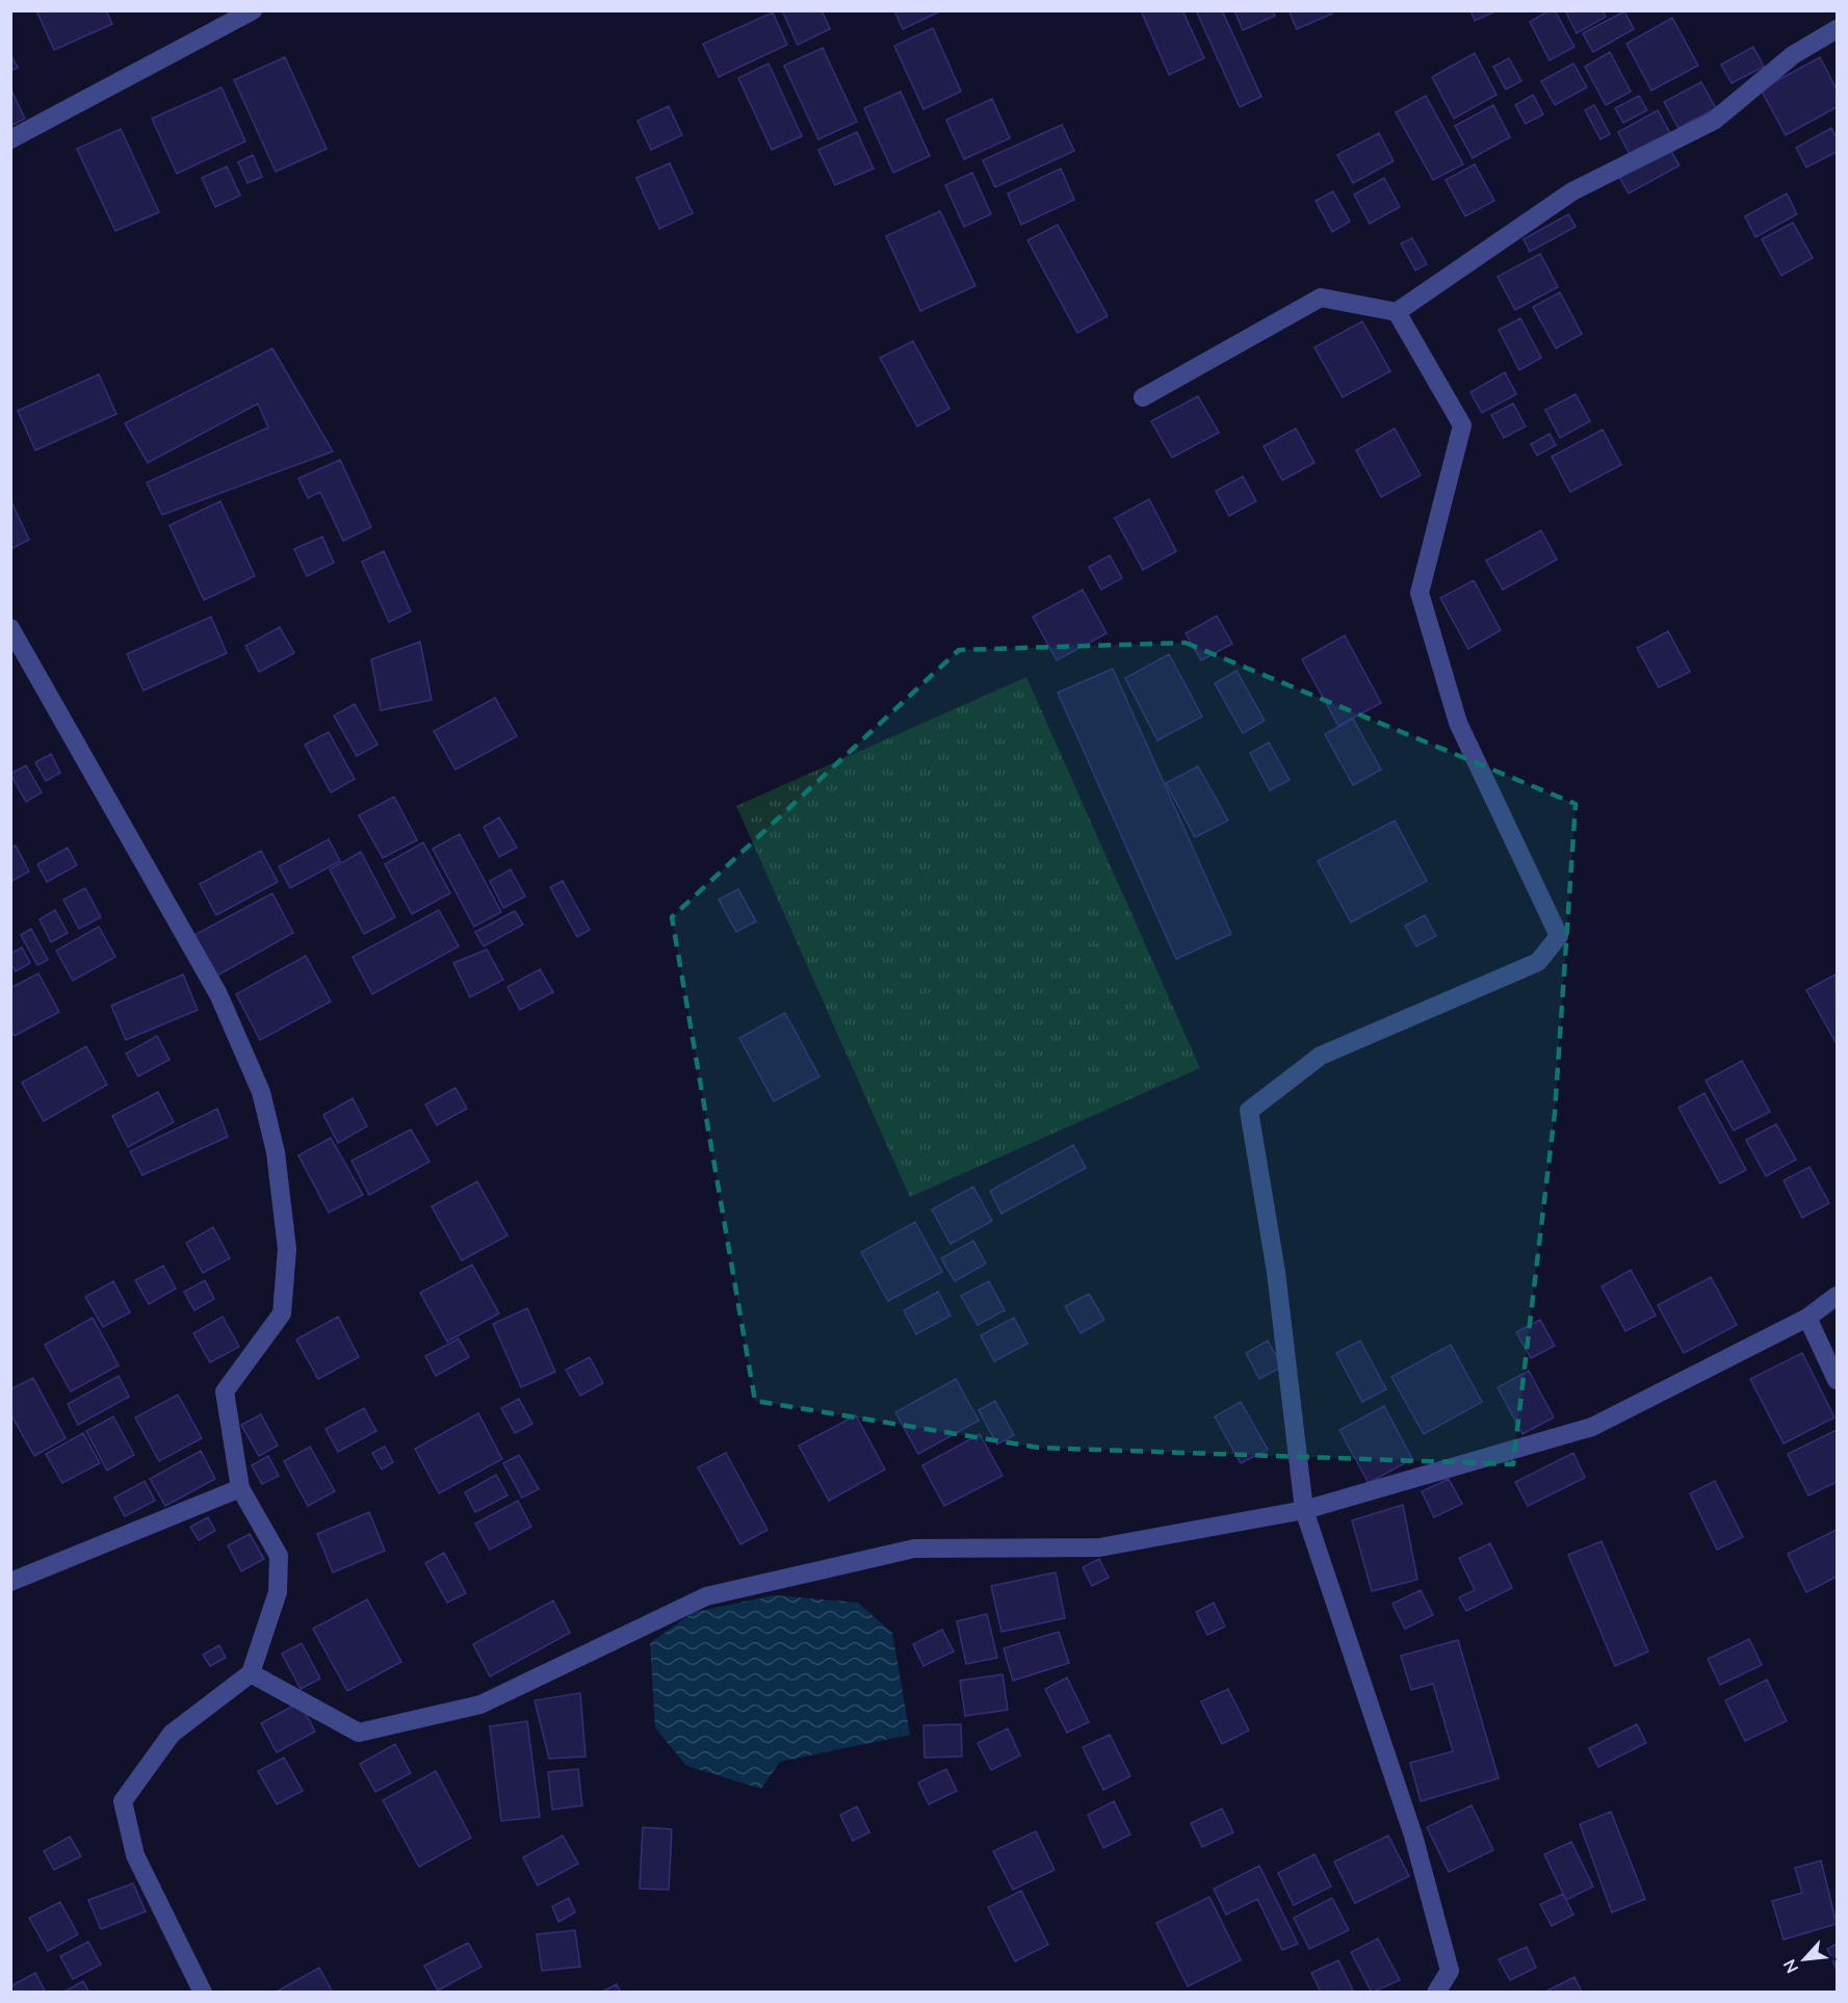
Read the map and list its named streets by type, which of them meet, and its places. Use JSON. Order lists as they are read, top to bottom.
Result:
{
  "north": "bottom left"
}
